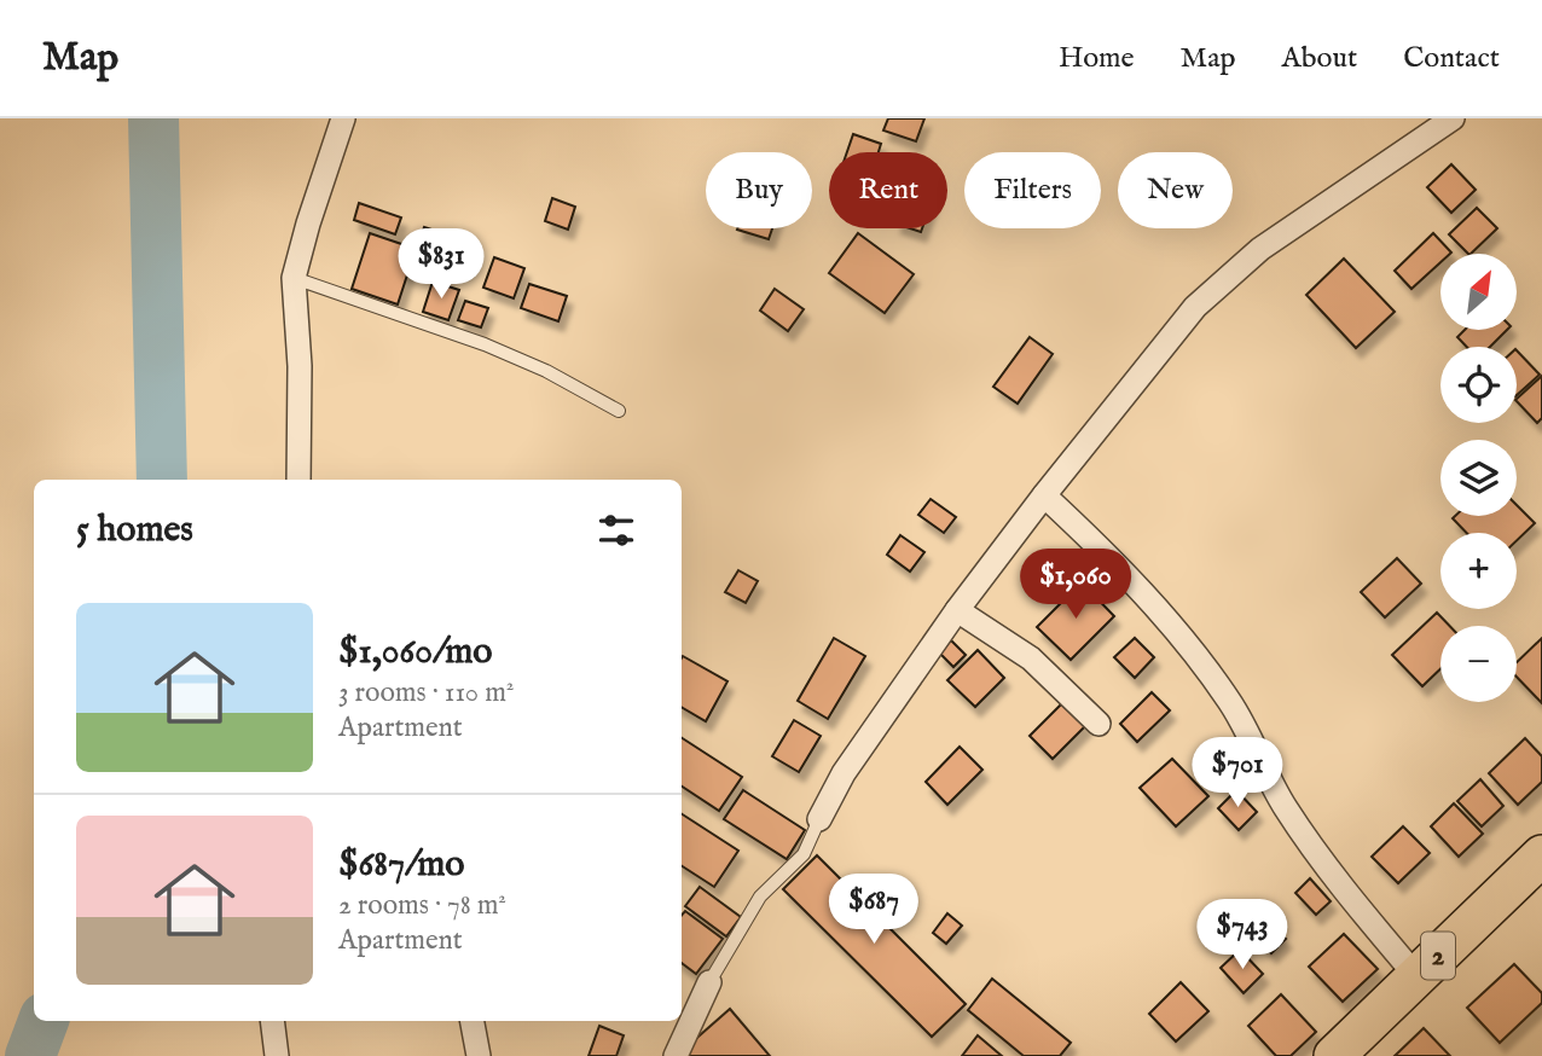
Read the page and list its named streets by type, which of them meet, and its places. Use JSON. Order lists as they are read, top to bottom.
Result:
{
  "streets": {
    "highway": ["2"]
  },
  "north": "top right",
  "page": {
    "header": "Map",
    "nav": [
      "Home",
      "Map",
      "About",
      "Contact"
    ],
    "chip": [
      "Buy",
      "Rent",
      "Filters",
      "New"
    ],
    "price": [
      "$831",
      "$1,060",
      "$701",
      "$687",
      "$743"
    ],
    "map_buttons": ["+", "−"],
    "heading": "5 homes",
    "list": [
      {
        "name": "$1,060/mo",
        "note": "3 rooms · 110 m² · Apartment"
      },
      {
        "name": "$687/mo",
        "note": "2 rooms · 78 m² · Apartment"
      }
    ]
  }
}
